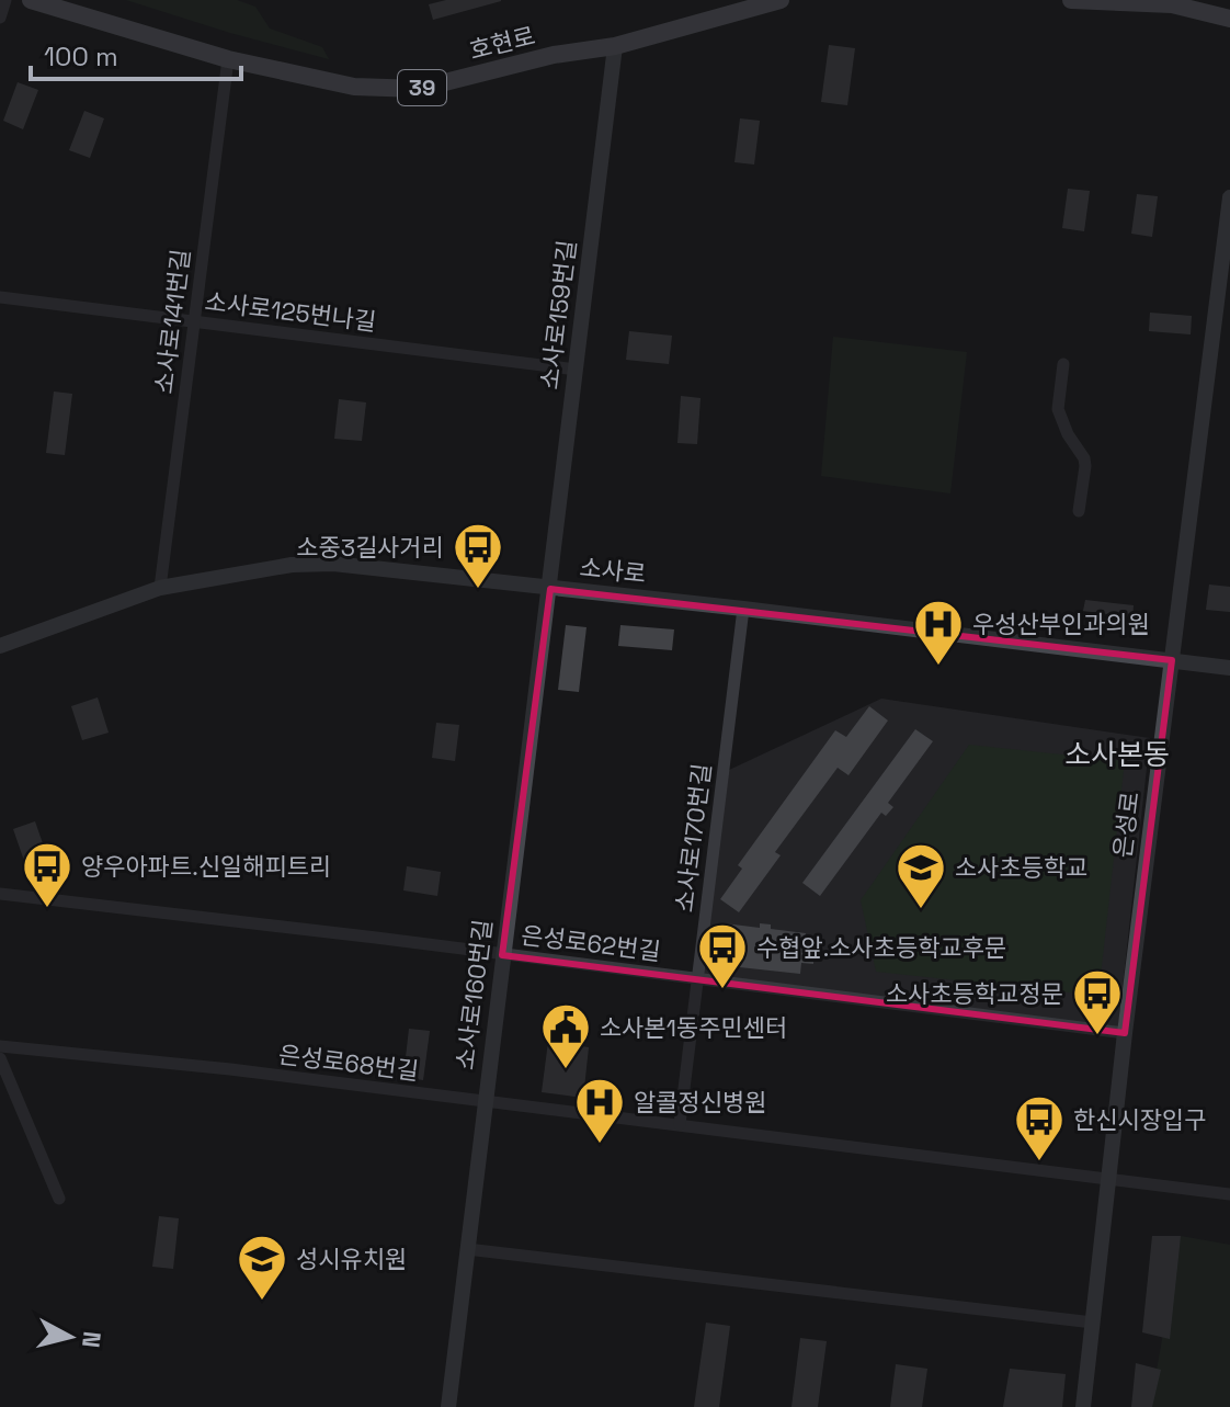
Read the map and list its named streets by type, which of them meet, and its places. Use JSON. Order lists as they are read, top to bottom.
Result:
{
  "streets": {
    "main road": ["호현로", "39"],
    "street": [
      "소사로125번나길",
      "소사로159번길",
      "소사로141번길",
      "소사로",
      "은성로",
      "소사로170번길",
      "은성로62번길",
      "소사로160번길",
      "은성로68번길"
    ]
  },
  "crossings": [
    ["호현로", "소사로159번길"],
    ["호현로", "소사로141번길"],
    ["소사로125번나길", "소사로159번길"],
    ["소사로125번나길", "소사로141번길"],
    ["소사로159번길", "소사로"],
    ["소사로159번길", "소사로160번길"],
    ["소사로141번길", "소사로"],
    ["소사로", "은성로"],
    ["소사로", "소사로170번길"],
    ["소사로", "소사로160번길"],
    ["은성로", "은성로62번길"],
    ["은성로", "은성로68번길"],
    ["소사로170번길", "은성로62번길"],
    ["소사로170번길", "은성로68번길"],
    ["은성로62번길", "소사로160번길"],
    ["소사로160번길", "은성로68번길"]
  ],
  "districts": ["소사본동"],
  "places": {
    "bus stop": [
      "소중3길사거리",
      "양우아파트.신일해피트리",
      "수협앞.소사초등학교후문",
      "소사초등학교정문",
      "한신시장입구"
    ],
    "hospital": ["우성산부인과의원", "알콜정신병원"],
    "school or university": ["소사초등학교", "성시유치원"],
    "public building": ["소사본1동주민센터"]
  },
  "scale_bar": "100 m",
  "north": "right"
}
